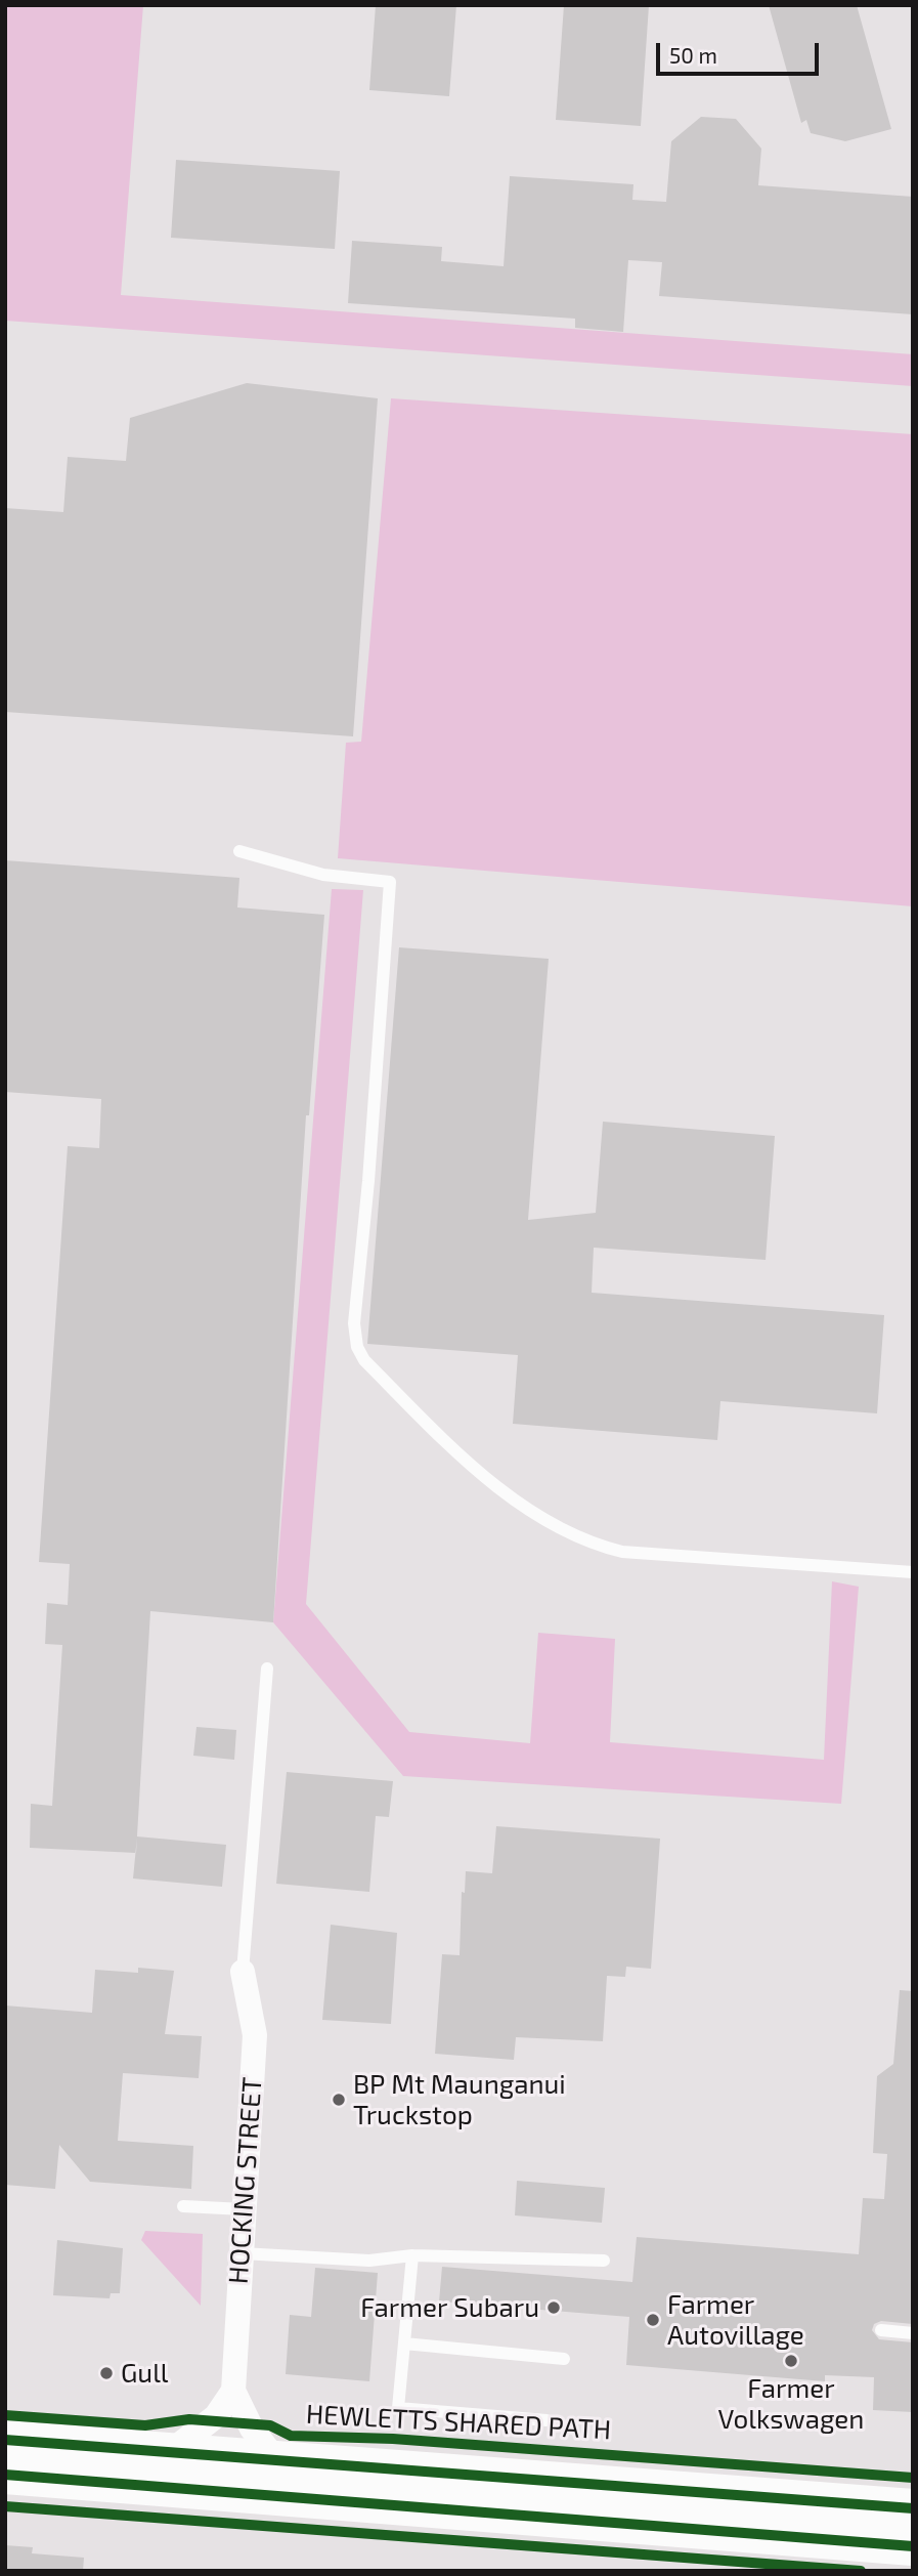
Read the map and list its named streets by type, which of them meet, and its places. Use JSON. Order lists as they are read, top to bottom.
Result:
{
  "streets": {
    "street": ["HOCKING STREET"],
    "cycle path": ["HEWLETTS SHARED PATH"]
  },
  "places": [
    "BP Mt Maunganui Truckstop",
    "Farmer Subaru",
    "Farmer Autovillage",
    "Farmer Volkswagen",
    "Gull"
  ],
  "scale_bar": "50 m"
}
